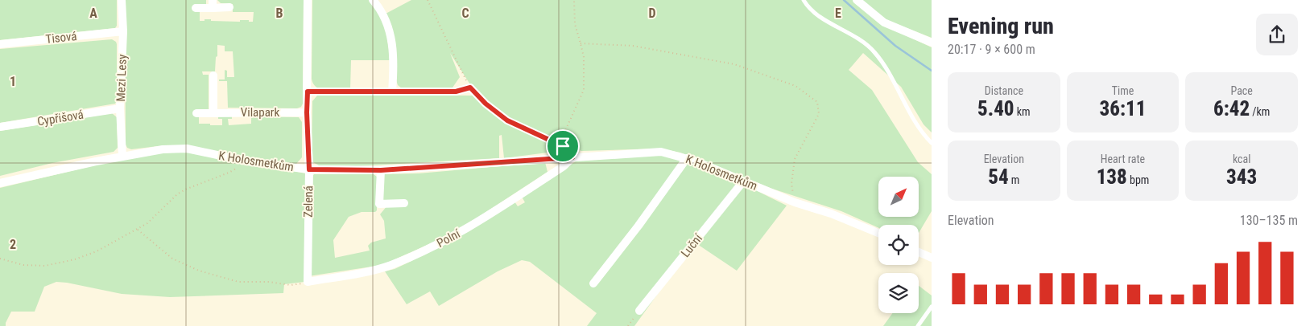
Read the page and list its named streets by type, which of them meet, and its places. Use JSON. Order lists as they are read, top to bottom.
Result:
{
  "streets": {
    "street": [
      "Tisová",
      "Mezi Lesy",
      "Vilapark",
      "Cypřišová",
      "K Holosmetkům",
      "Zelená",
      "Polní",
      "Luční"
    ]
  },
  "crossings": [
    ["Tisová", "Mezi Lesy"],
    ["Mezi Lesy", "Cypřišová"],
    ["Mezi Lesy", "K Holosmetkům"],
    ["Vilapark", "Zelená"],
    ["K Holosmetkům", "Zelená"],
    ["K Holosmetkům", "Polní"],
    ["K Holosmetkům", "Luční"],
    ["Zelená", "Polní"]
  ],
  "north": "top right",
  "page": {
    "heading": ["Evening run", "20:17 · 9 × 600 m"],
    "stats": [
      ["Distance", "5.40 km"],
      ["Time", "36:11"],
      ["Pace", "6:42 /km"],
      ["Elevation", "54 m"],
      ["Heart rate", "138 bpm"],
      ["kcal", "343"]
    ],
    "chart": ["Elevation", "130–135 m"]
  },
  "grid": {
    "columns": [
      "A",
      "B",
      "C",
      "D",
      "E"
    ],
    "rows": ["1", "2"]
  }
}
